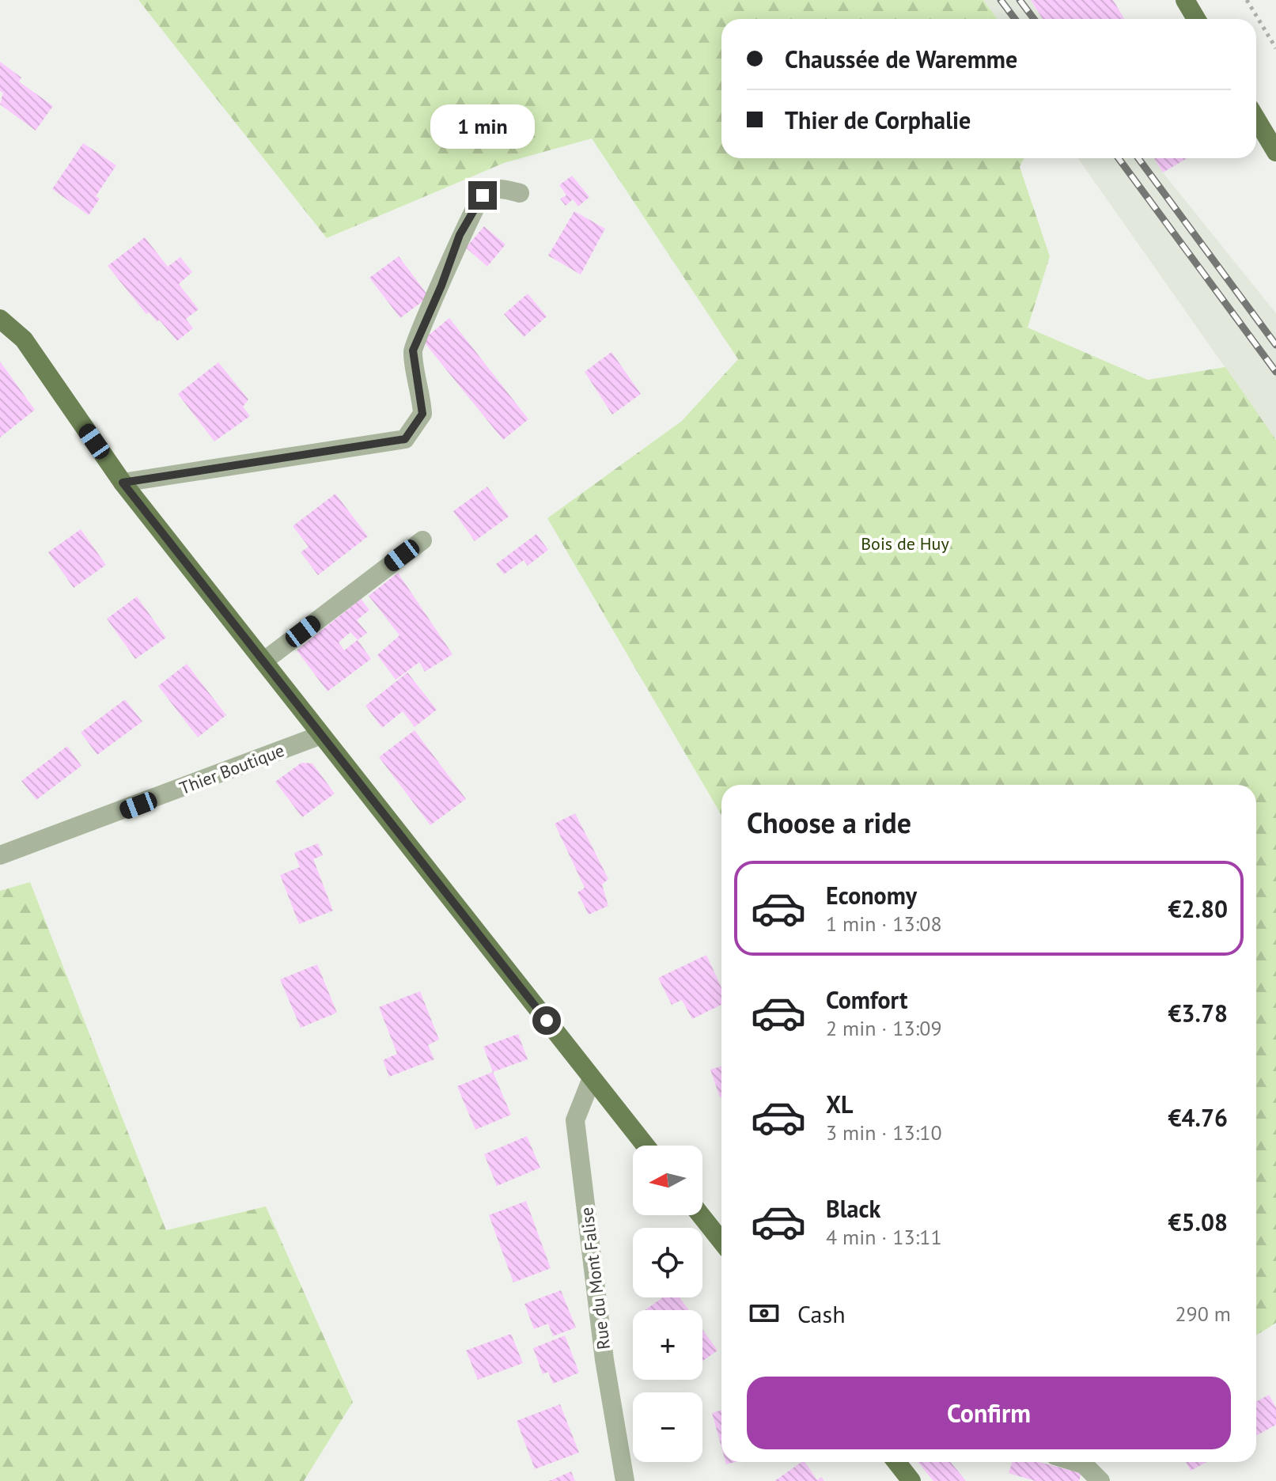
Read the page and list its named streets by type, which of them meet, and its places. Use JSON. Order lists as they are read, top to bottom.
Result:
{
  "streets": {
    "street": ["Thier Boutique", "Rue du Mont Falise"]
  },
  "parks": ["Bois de Huy"],
  "north": "left",
  "page": {
    "banner": ["Chaussée de Waremme", "Thier de Corphalie"],
    "bubble": "1 min",
    "heading": "Choose a ride",
    "list": [
      {
        "name": "Economy",
        "note": "1 min · 13:08",
        "value": "€2.80"
      },
      {
        "name": "Comfort",
        "note": "2 min · 13:09",
        "value": "€3.78"
      },
      {
        "name": "XL",
        "note": "3 min · 13:10",
        "value": "€4.76"
      },
      {
        "name": "Black",
        "note": "4 min · 13:11",
        "value": "€5.08"
      }
    ],
    "map_buttons": ["+", "−"],
    "pay": ["Cash", "290 m"],
    "buttons": "Confirm"
  }
}
